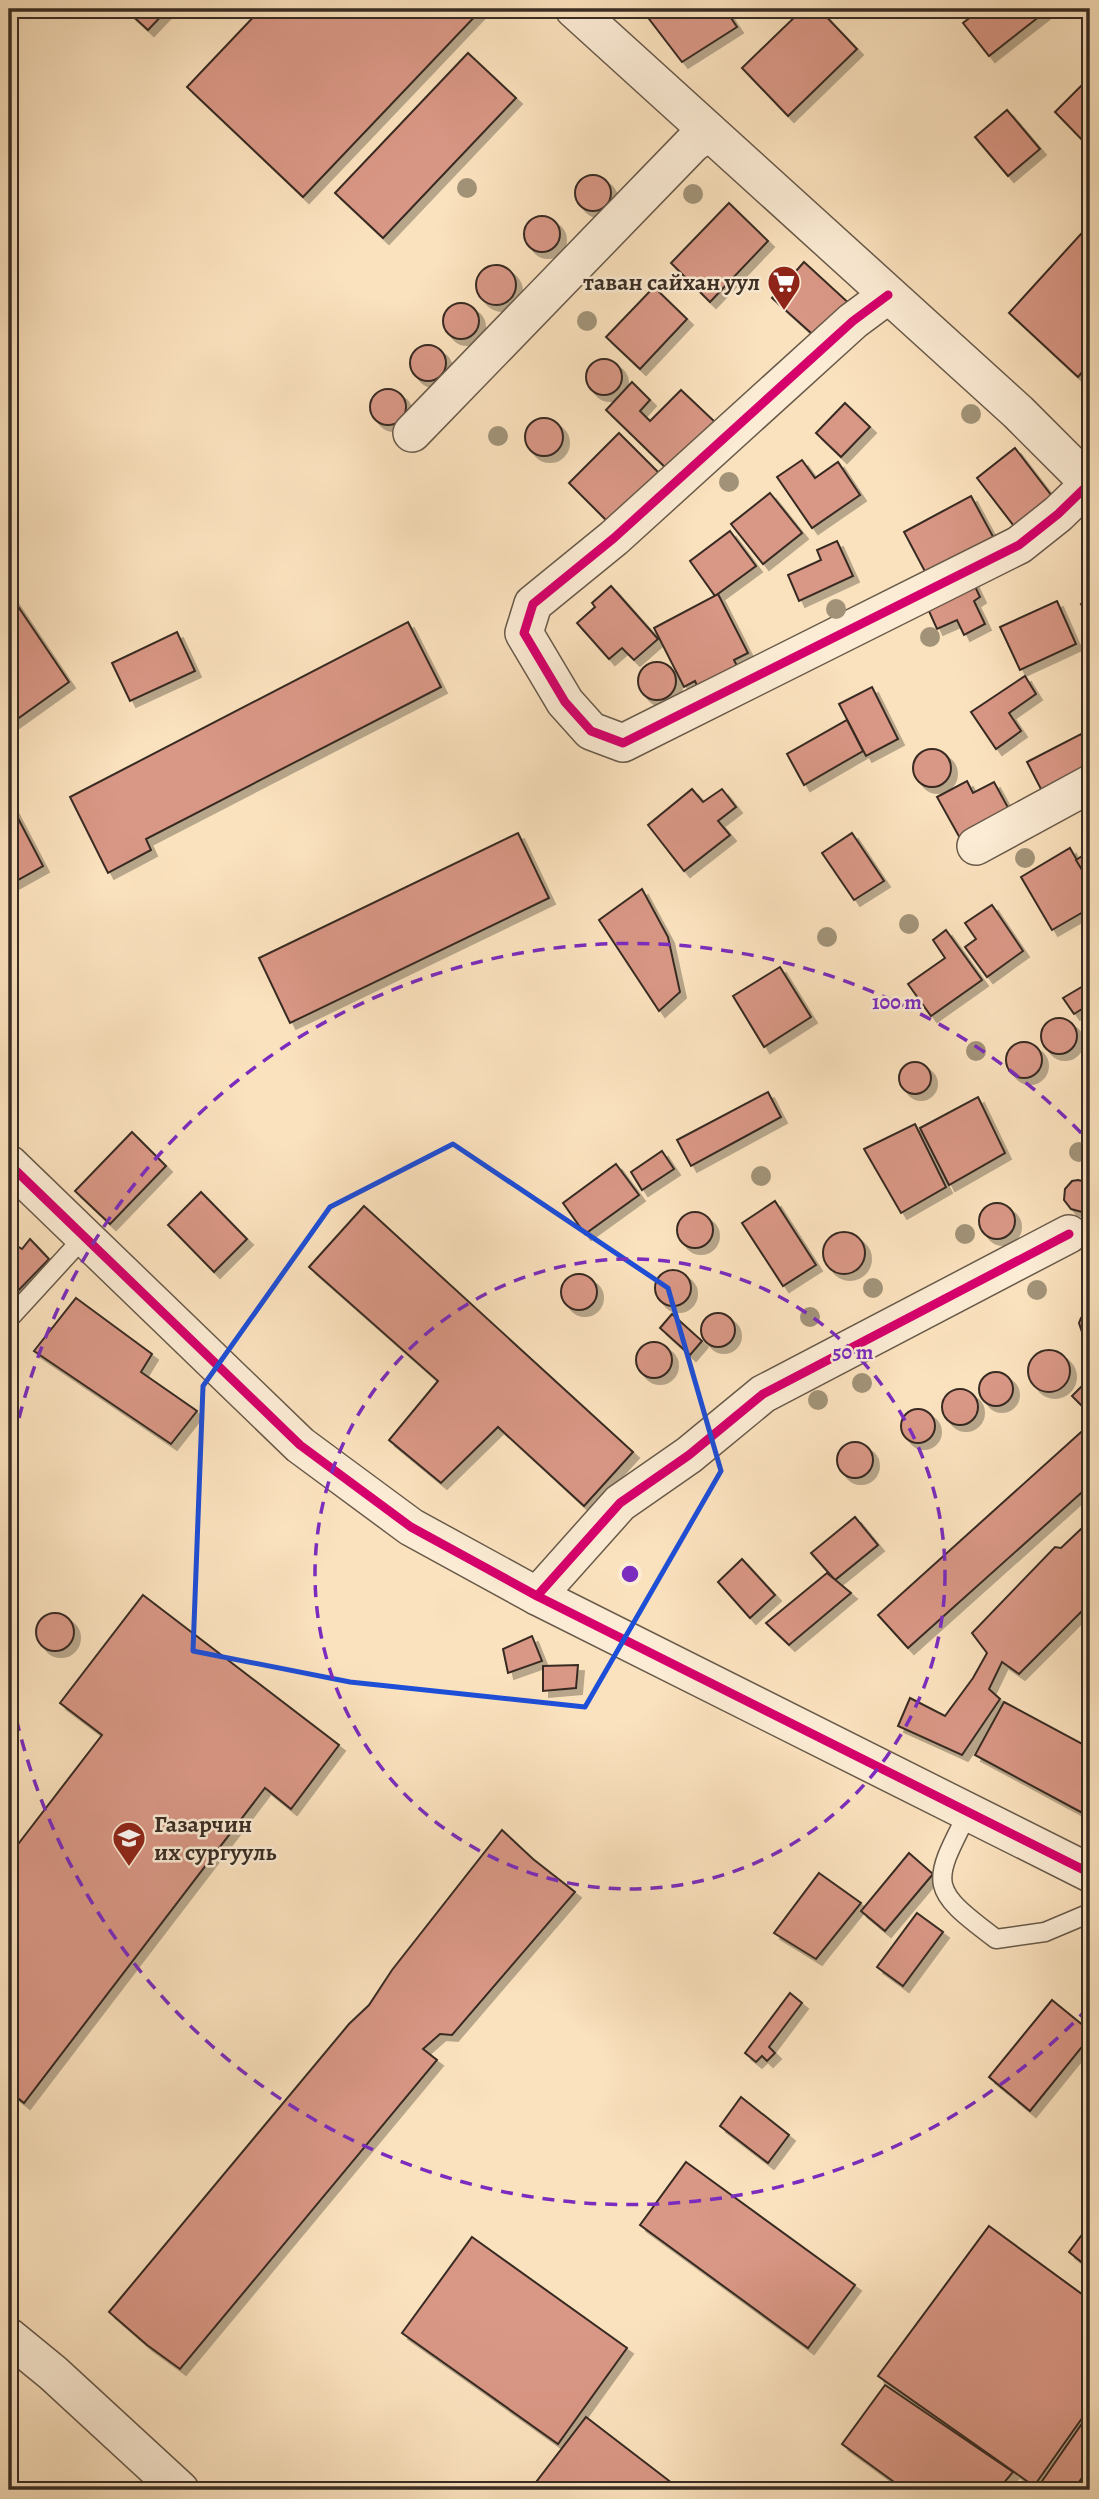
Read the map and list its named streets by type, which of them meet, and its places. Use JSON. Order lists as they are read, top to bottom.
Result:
{
  "places": {
    "supermarket": ["таван сайхан уул"],
    "school or university": ["Газарчин их сургууль"]
  },
  "rings": ["100 m", "50 m"]
}
